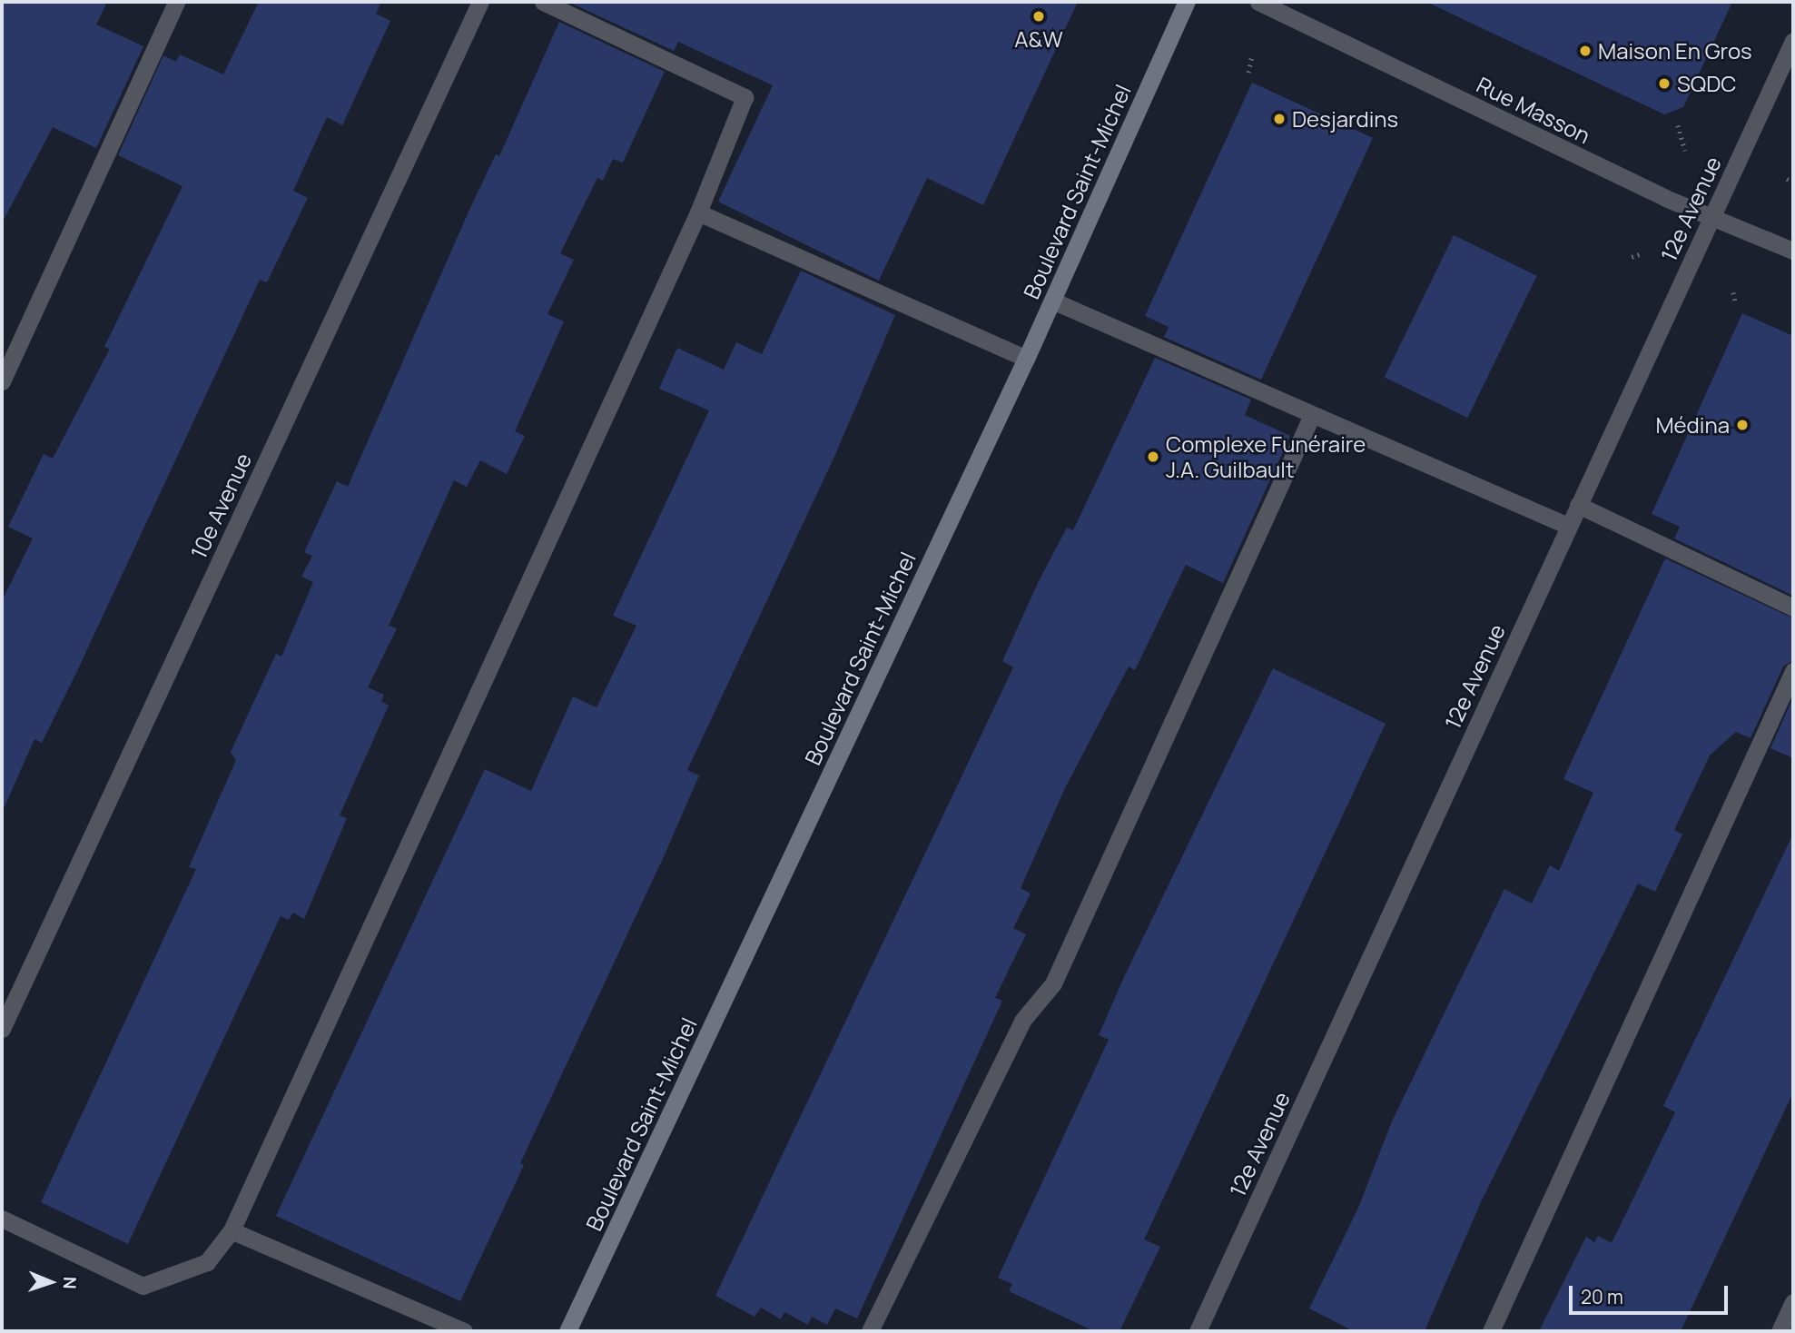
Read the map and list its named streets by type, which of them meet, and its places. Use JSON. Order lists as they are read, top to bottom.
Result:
{
  "streets": {
    "main road": ["Boulevard Saint-Michel"],
    "street": ["Rue Masson", "12e Avenue", "10e Avenue"]
  },
  "crossings": [
    ["Rue Masson", "12e Avenue"]
  ],
  "places": [
    "A&W",
    "Maison En Gros",
    "SQDC",
    "Desjardins",
    "Médina",
    "Complexe Funéraire J.A. Guilbault"
  ],
  "scale_bar": "20 m",
  "north": "right"
}
